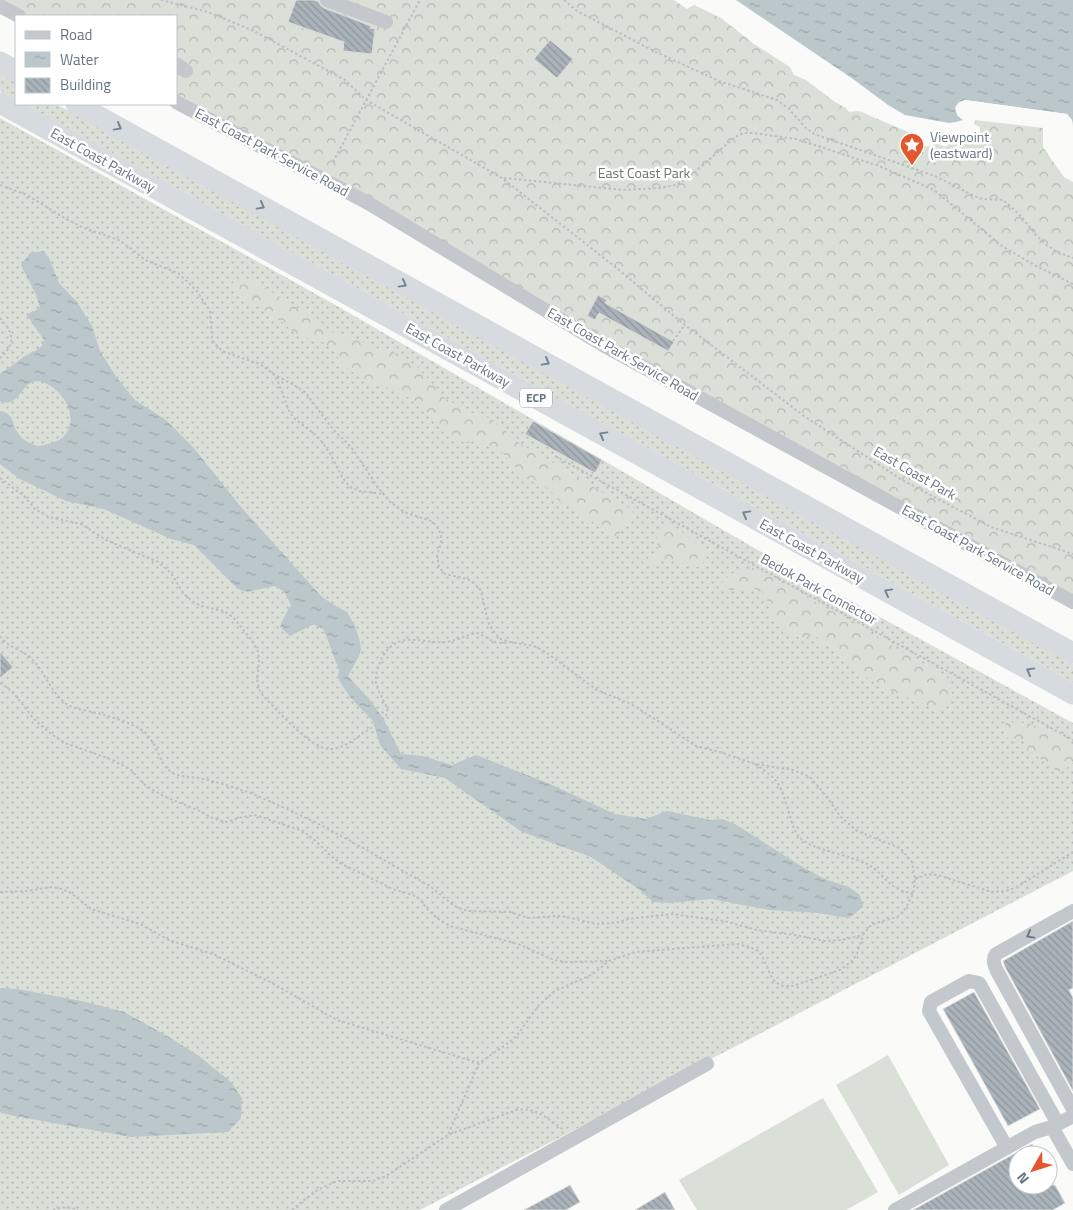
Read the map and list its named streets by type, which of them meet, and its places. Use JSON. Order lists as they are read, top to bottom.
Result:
{
  "streets": {
    "highway": ["East Coast Parkway", "ECP"],
    "street": ["East Coast Park Service Road"],
    "path": ["East Coast Park", "Bedok Park Connector"]
  },
  "parks": ["East Coast Park"],
  "places": {
    "place": ["Viewpoint (eastward)"]
  },
  "legend": ["Road", "Water", "Building"],
  "north": "bottom left"
}
